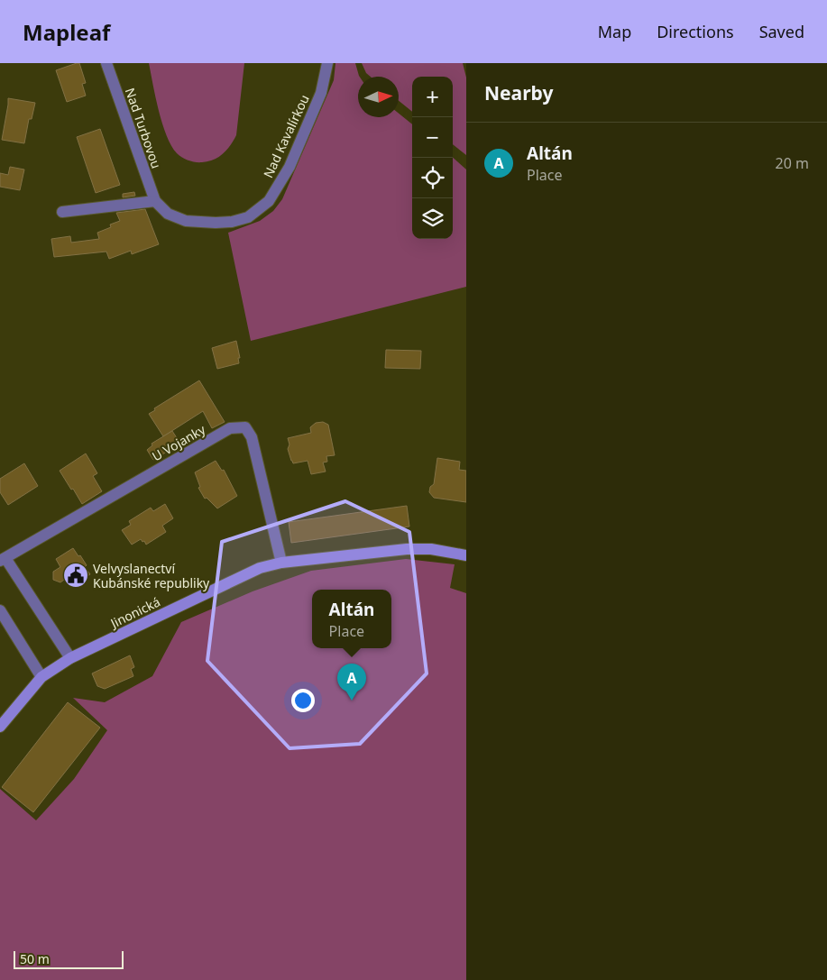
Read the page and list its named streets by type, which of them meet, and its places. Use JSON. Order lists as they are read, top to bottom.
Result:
{
  "streets": {
    "street": [
      "Nad Turbovou",
      "Nad Kavalírkou",
      "U Vojanky",
      "Jinonická"
    ]
  },
  "crossings": [
    ["Nad Turbovou", "Nad Kavalírkou"],
    ["U Vojanky", "Jinonická"]
  ],
  "places": {
    "public building": ["Velvyslanectví Kubánské republiky"]
  },
  "scale_bar": "50 m",
  "north": "right",
  "page": {
    "header": "Mapleaf",
    "nav": ["Map", "Directions", "Saved"],
    "heading": "Nearby",
    "map_buttons": ["+", "−"],
    "list": [
      {
        "mark": "A",
        "name": "Altán",
        "note": "Place",
        "value": "20 m"
      }
    ],
    "popup": ["Altán", "Place"],
    "pins": "A",
    "scale": "50 m"
  }
}
